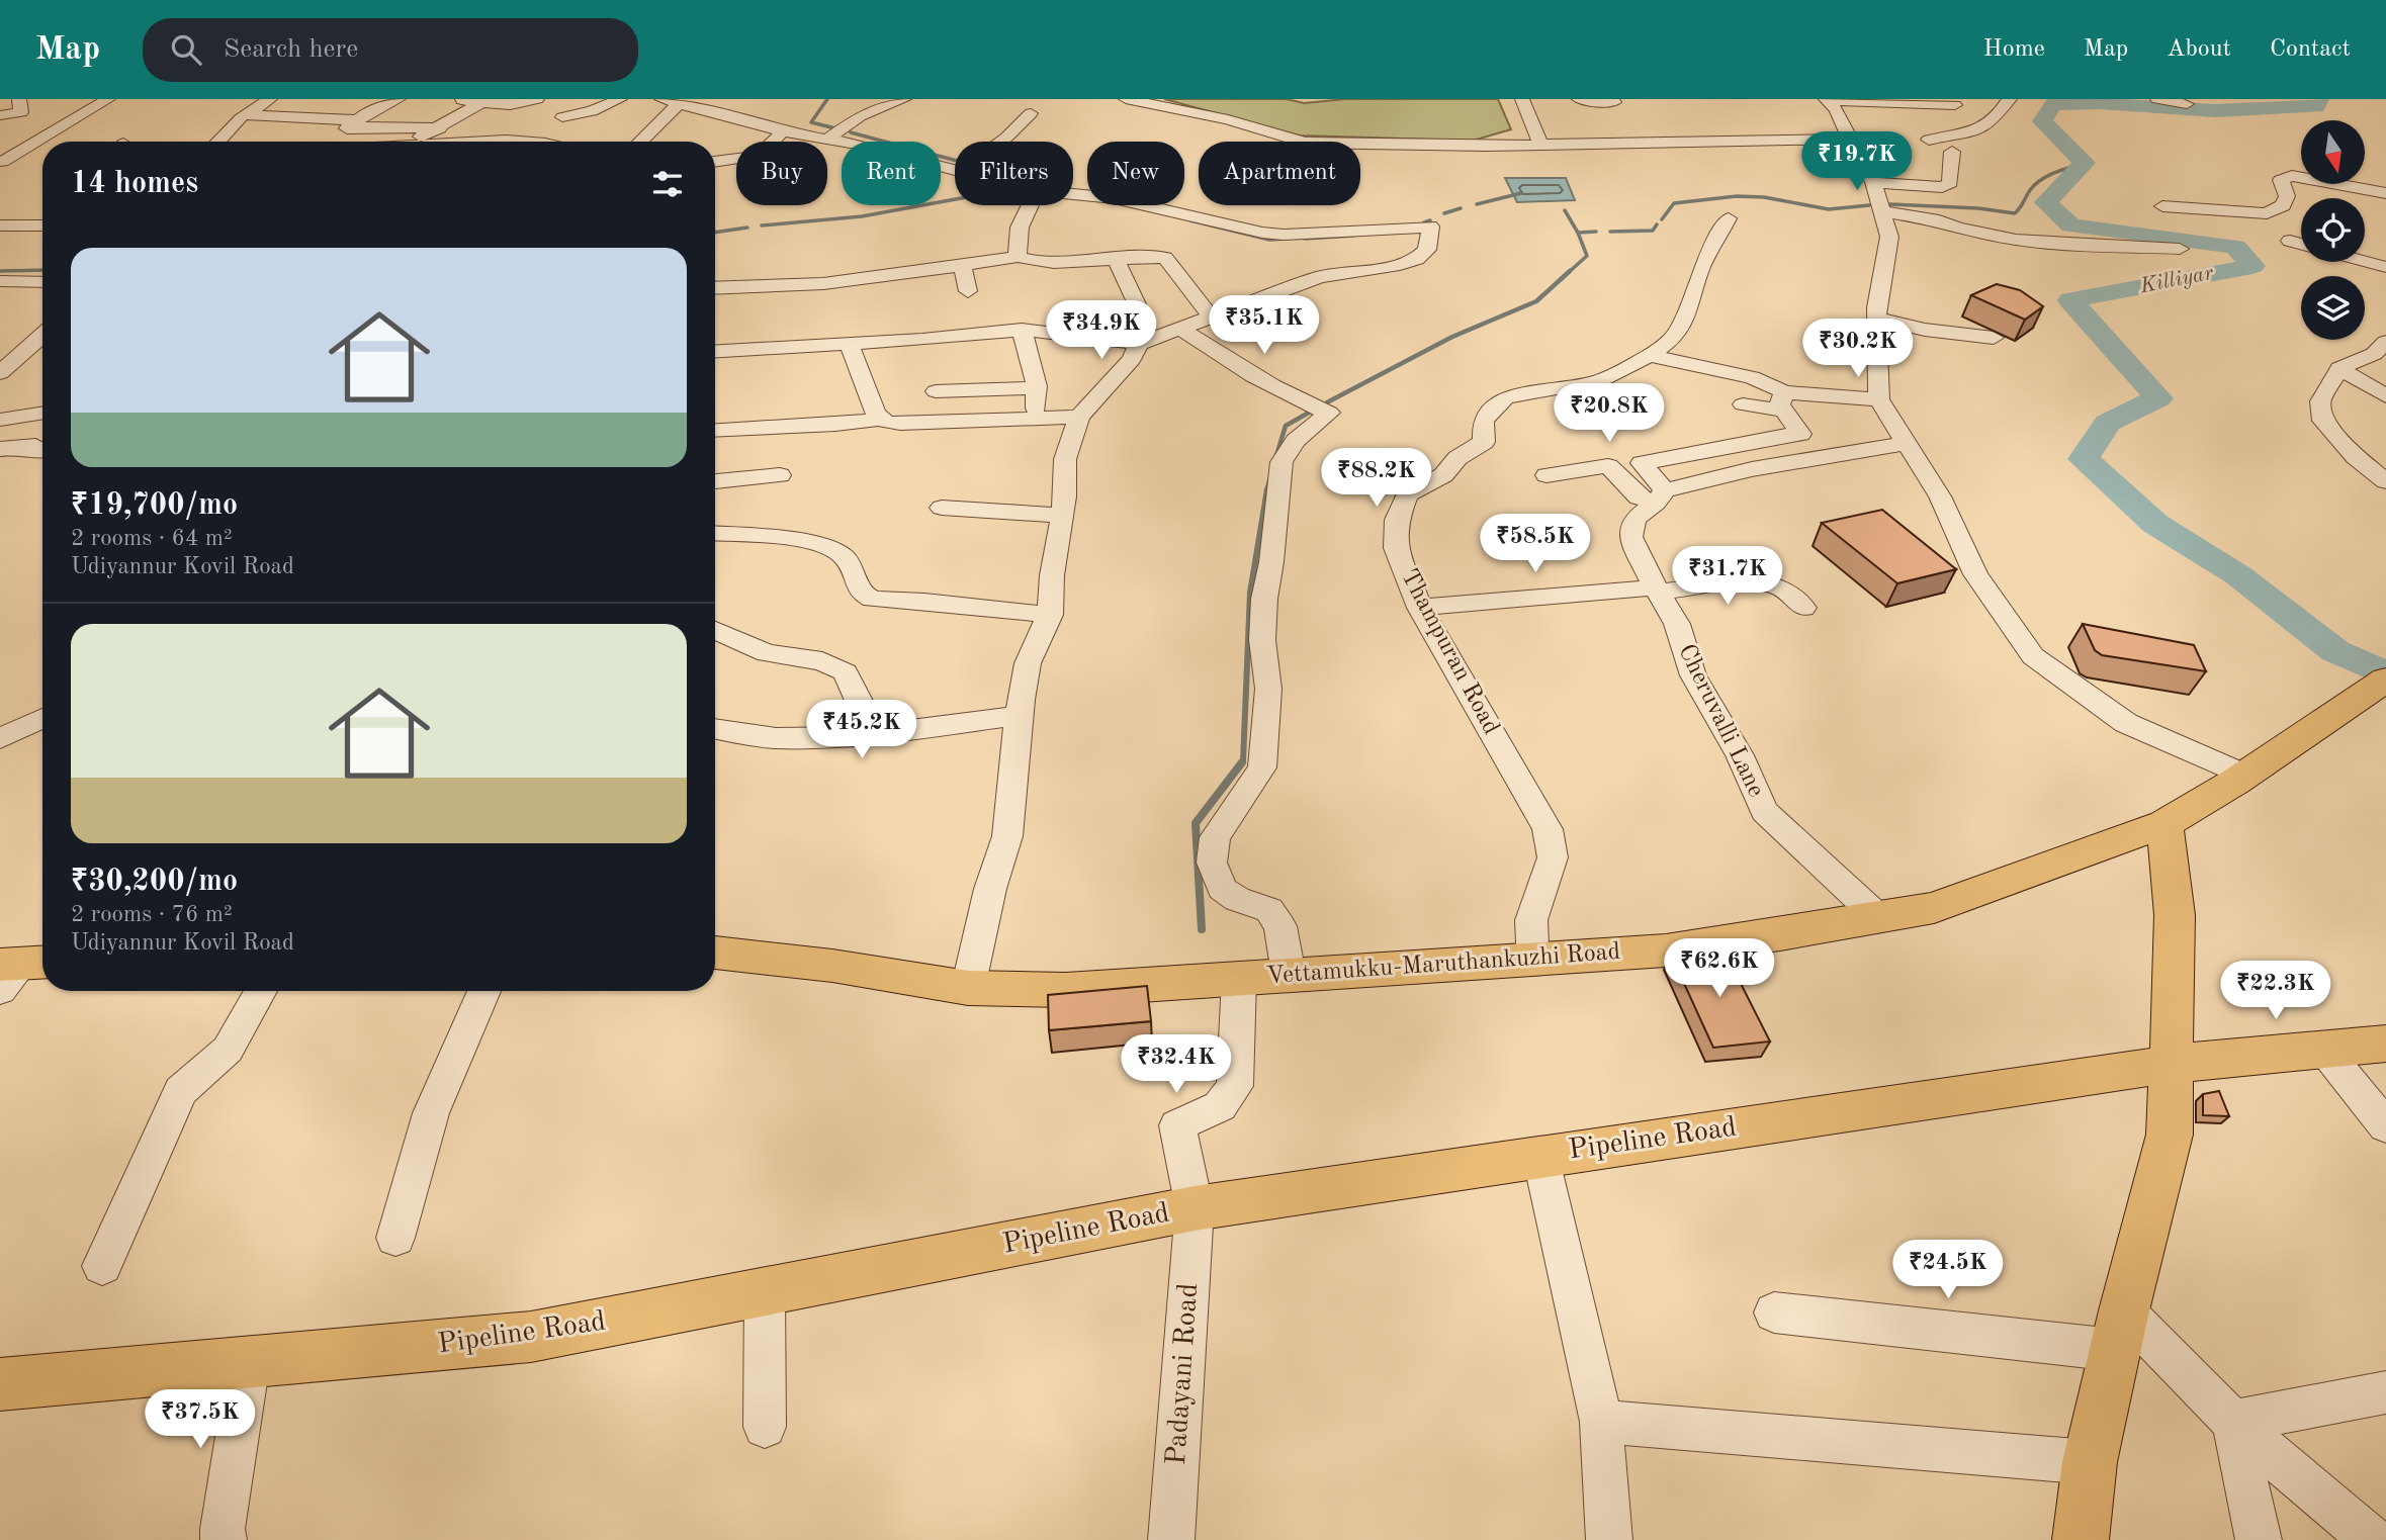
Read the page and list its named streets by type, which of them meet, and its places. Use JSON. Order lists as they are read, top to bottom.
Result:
{
  "streets": {
    "main road": ["Vettamukku-Maruthankuzhi Road", "Pipeline Road"],
    "street": ["Thampuran Road", "Cheruvalli Lane", "Padayani Road"]
  },
  "crossings": [
    ["Thampuran Road", "Vettamukku-Maruthankuzhi Road"],
    ["Cheruvalli Lane", "Vettamukku-Maruthankuzhi Road"],
    ["Vettamukku-Maruthankuzhi Road", "Padayani Road"],
    ["Pipeline Road", "Padayani Road"]
  ],
  "water": ["Killiyar"],
  "north": "bottom",
  "page": {
    "header": "Map",
    "search": "Search here",
    "nav": [
      "Home",
      "Map",
      "About",
      "Contact"
    ],
    "price": [
      "₹19.7K",
      "₹35.1K",
      "₹34.9K",
      "₹30.2K",
      "₹20.8K",
      "₹88.2K",
      "₹58.5K",
      "₹31.7K",
      "₹45.2K",
      "₹62.6K",
      "₹22.3K",
      "₹32.4K",
      "₹24.5K",
      "₹37.5K"
    ],
    "chip": [
      "Buy",
      "Rent",
      "Filters",
      "New",
      "Apartment"
    ],
    "heading": "14 homes",
    "list": [
      {
        "name": "₹19,700/mo",
        "note": "2 rooms · 64 m² · Udiyannur Kovil Road"
      },
      {
        "name": "₹30,200/mo",
        "note": "2 rooms · 76 m² · Udiyannur Kovil Road"
      }
    ]
  }
}
